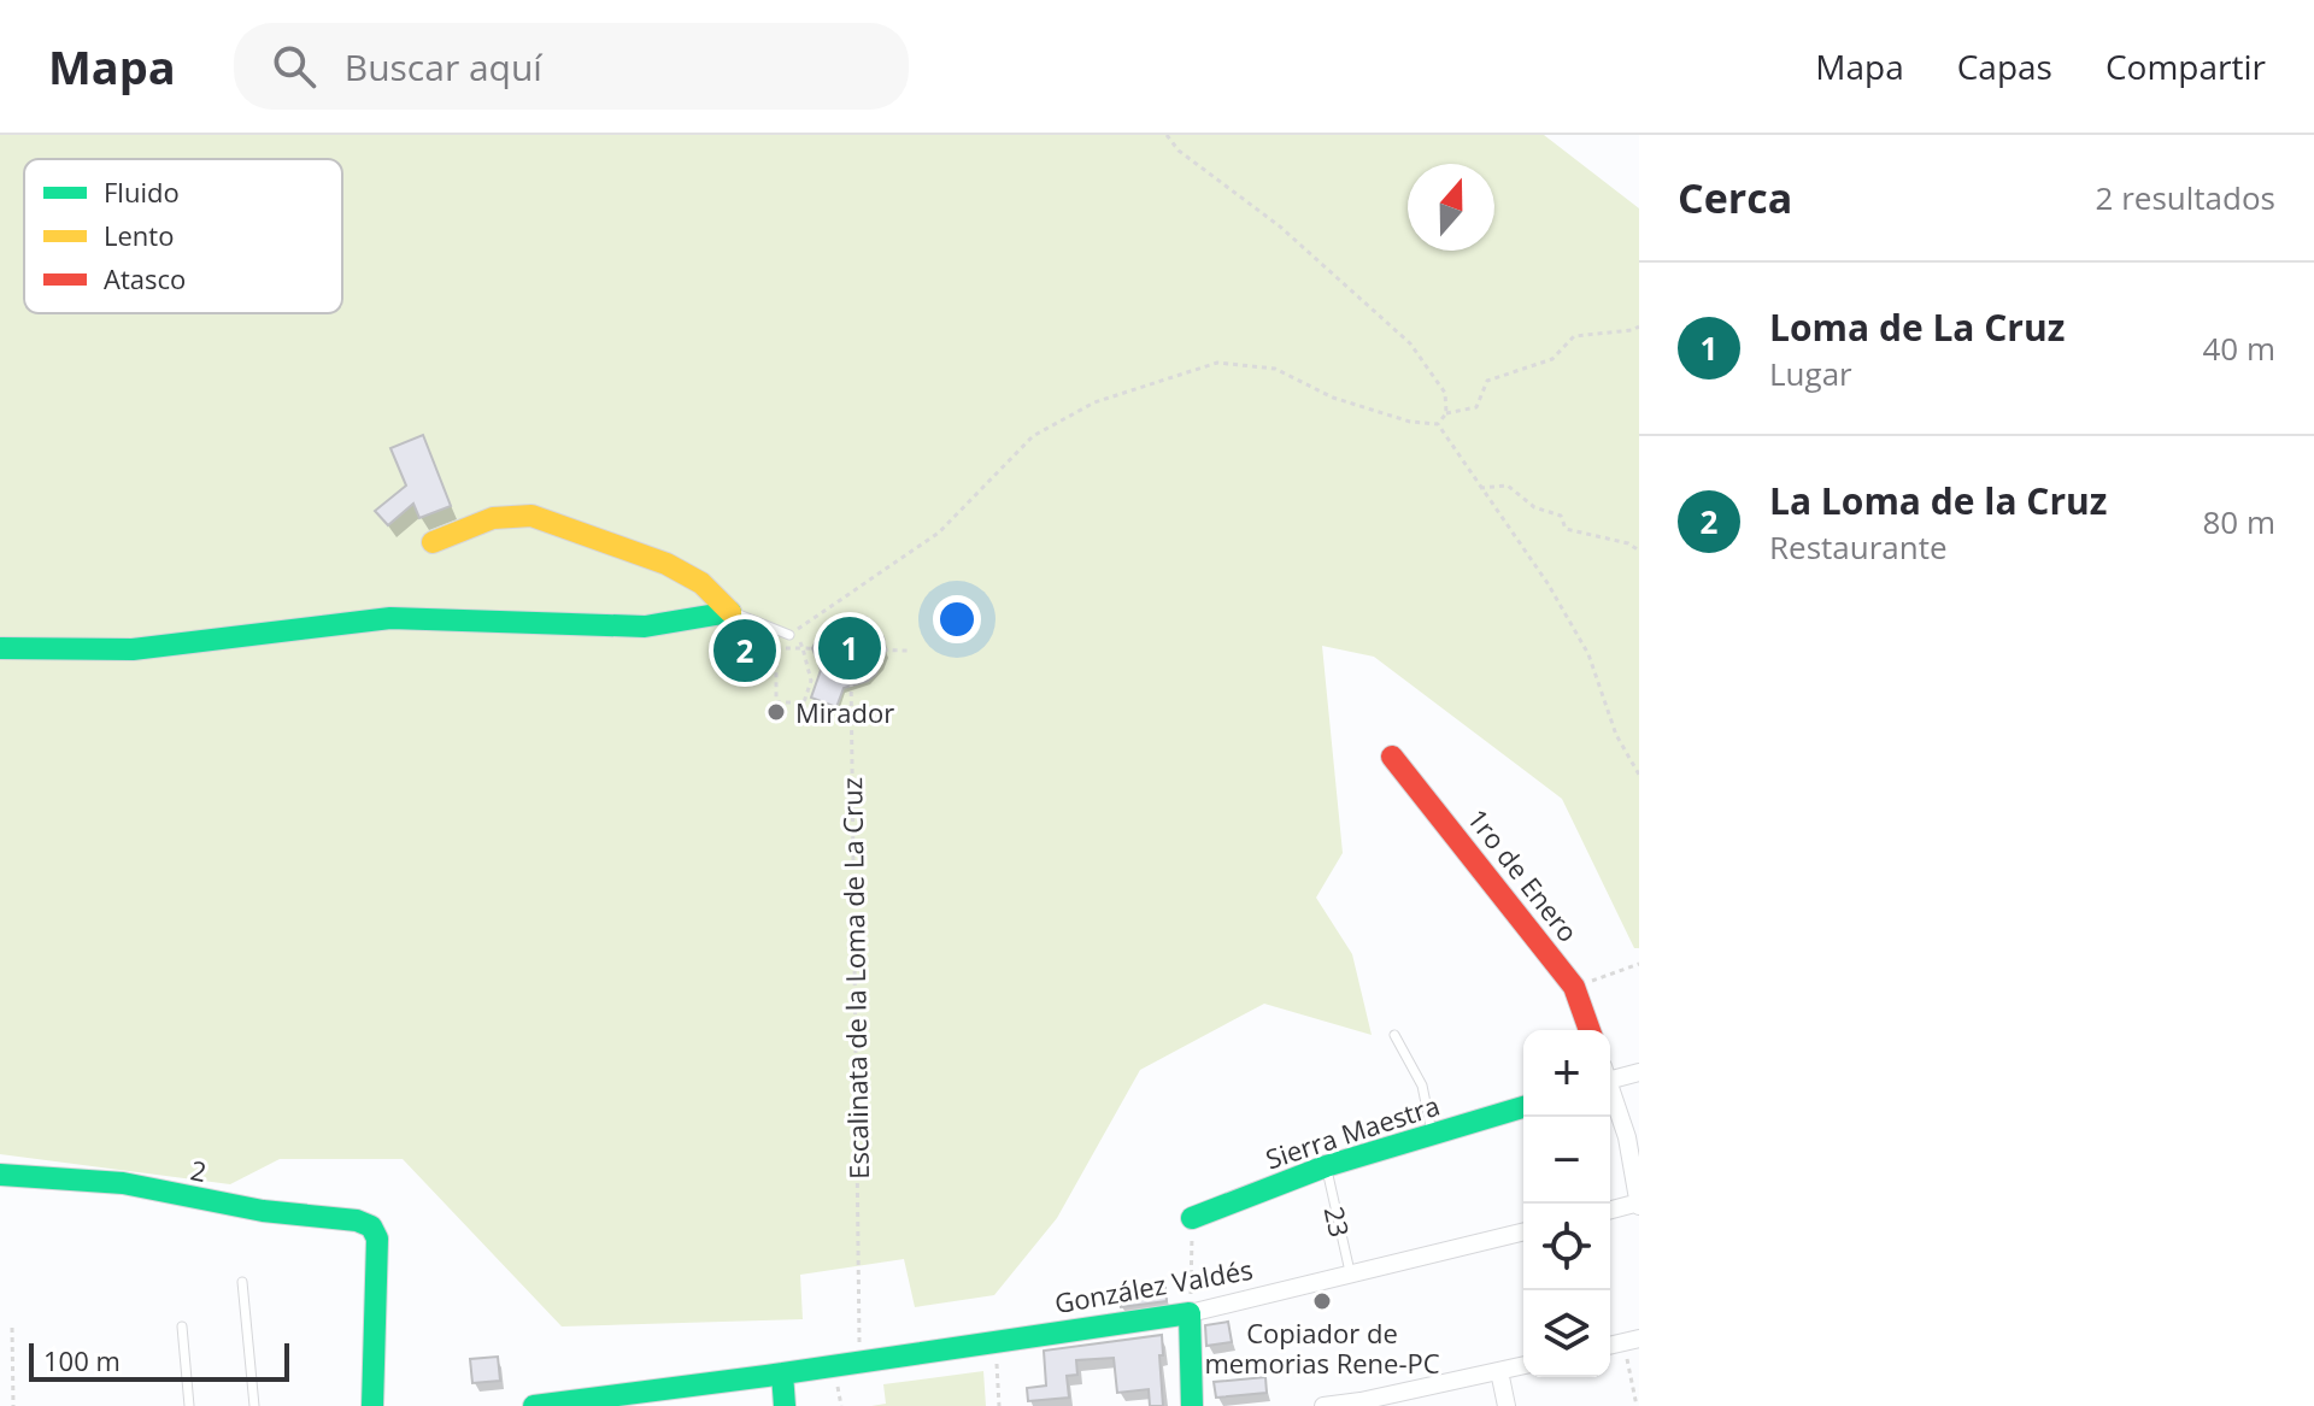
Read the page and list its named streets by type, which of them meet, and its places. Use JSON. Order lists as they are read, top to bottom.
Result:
{
  "streets": {
    "street": [
      "1ro de Enero",
      "Sierra Maestra",
      "2",
      "González Valdés"
    ],
    "lane": ["23"],
    "path": ["Escalinata de la Loma de La Cruz"]
  },
  "crossings": [
    ["Escalinata de la Loma de La Cruz", "González Valdés"],
    ["Sierra Maestra", "23"],
    ["23", "González Valdés"]
  ],
  "places": ["Mirador", "Copiador de memorias Rene-PC"],
  "legend": ["Fluido", "Lento", "Atasco"],
  "scale_bar": "100 m",
  "north": "top",
  "page": {
    "header": "Mapa",
    "search": "Buscar aquí",
    "nav": ["Mapa", "Capas", "Compartir"],
    "heading": ["Cerca", "2 resultados"],
    "list": [
      {
        "mark": "1",
        "name": "Loma de La Cruz",
        "note": "Lugar",
        "value": "40 m"
      },
      {
        "mark": "2",
        "name": "La Loma de la Cruz",
        "note": "Restaurante",
        "value": "80 m"
      }
    ],
    "pins": ["1", "2"],
    "map_buttons": ["+", "−"],
    "scale": "100 m"
  }
}
